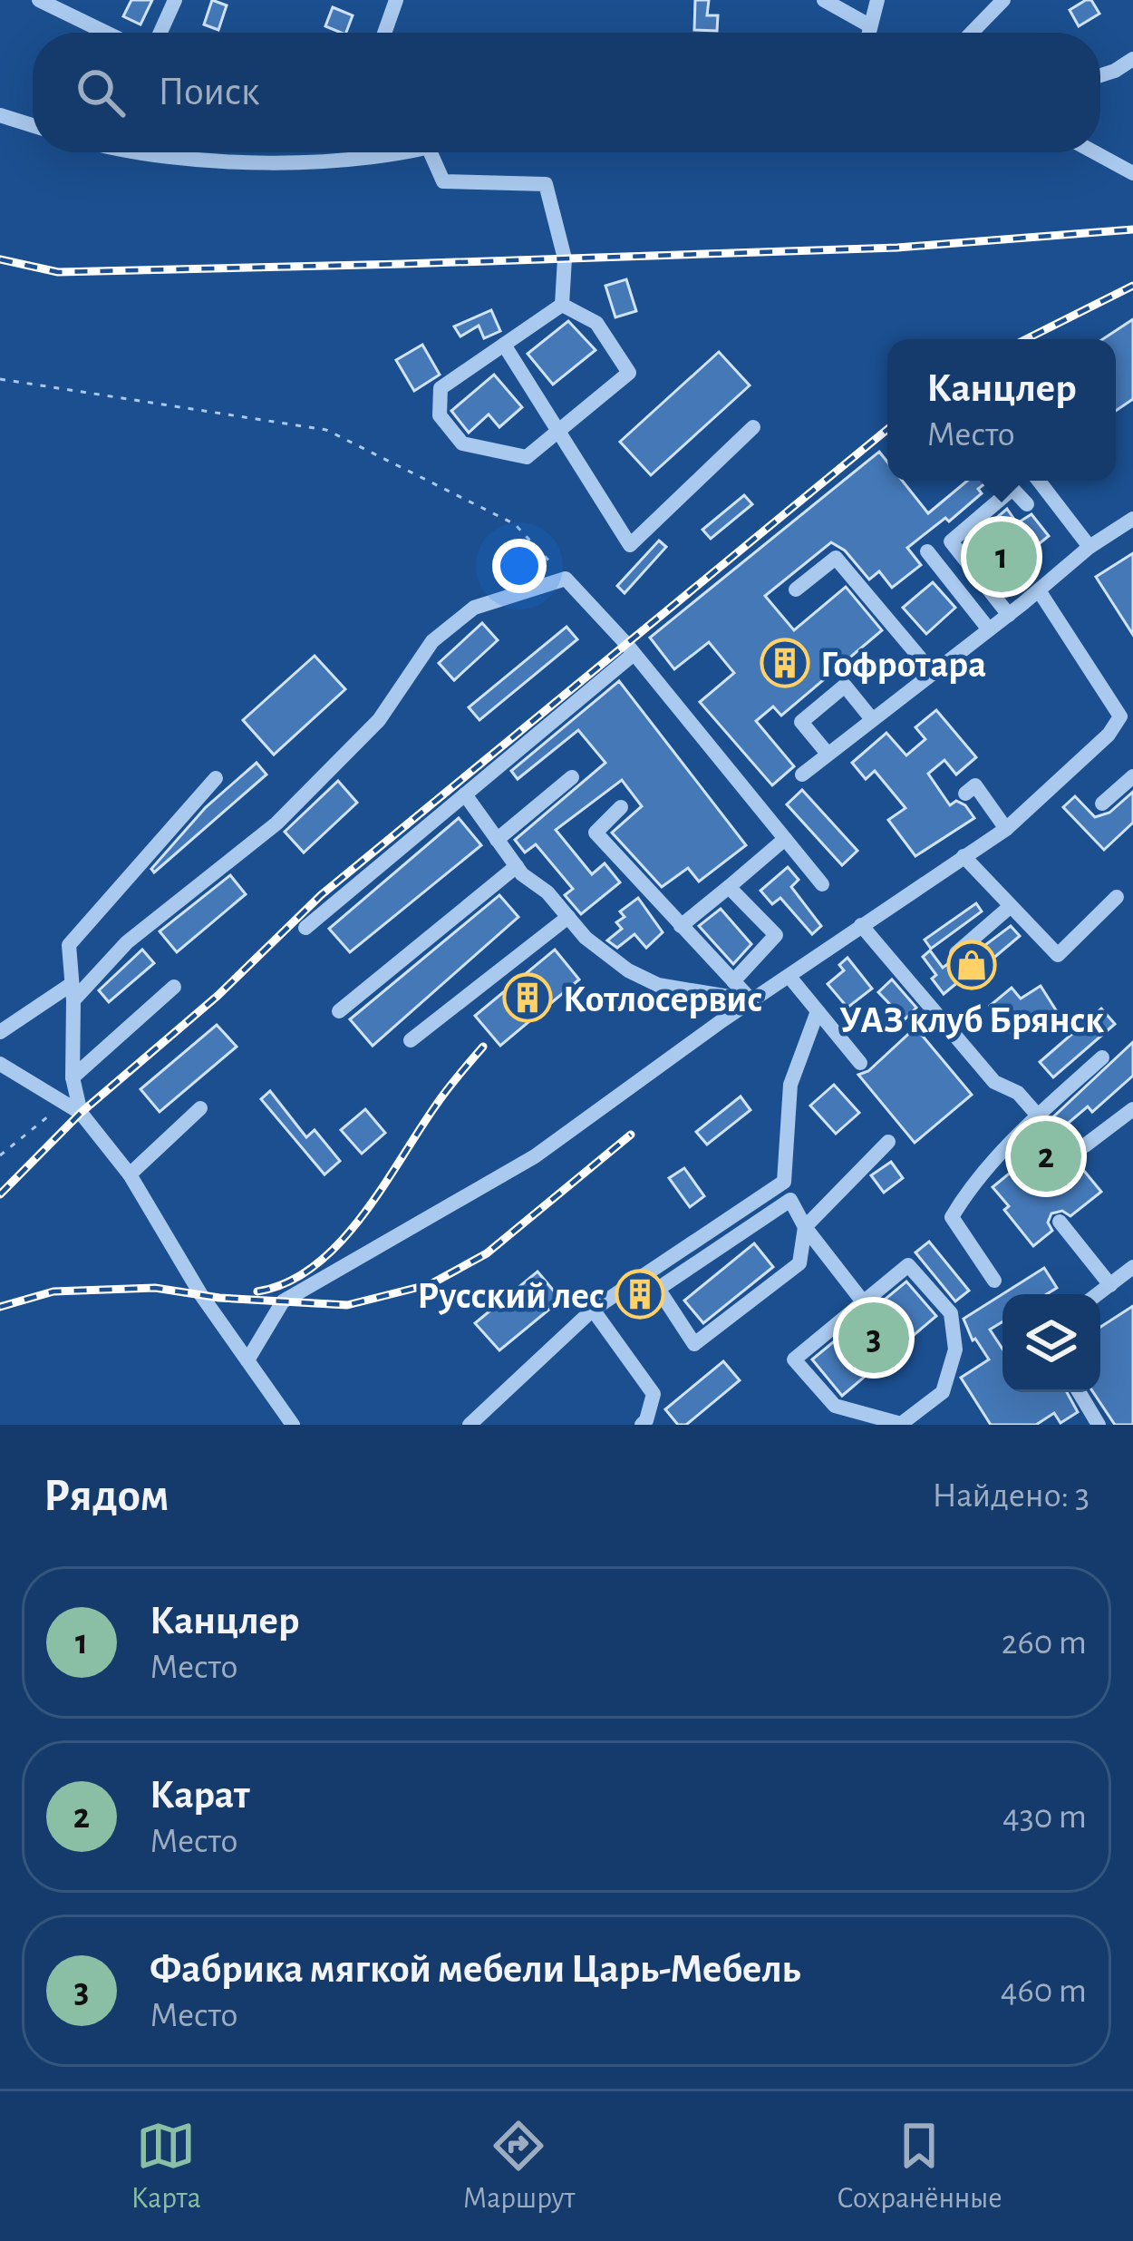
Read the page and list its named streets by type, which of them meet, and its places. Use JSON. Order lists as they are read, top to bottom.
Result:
{
  "places": {
    "building": ["Гофротара", "Котлосервис", "Русский лес"],
    "shop": ["УАЗ клуб Брянск"]
  },
  "page": {
    "search": "Поиск",
    "popup": ["Канцлер", "Место"],
    "pins": ["1", "2", "3"],
    "heading": ["Рядом", "Найдено: 3"],
    "list": [
      {
        "mark": "1",
        "name": "Канцлер",
        "note": "Место",
        "value": "260 m"
      },
      {
        "mark": "2",
        "name": "Карат",
        "note": "Место",
        "value": "430 m"
      },
      {
        "mark": "3",
        "name": "Фабрика мягкой мебели Царь-Мебель",
        "note": "Место",
        "value": "460 m"
      }
    ],
    "nav": ["Карта", "Маршрут", "Сохранённые"]
  }
}
